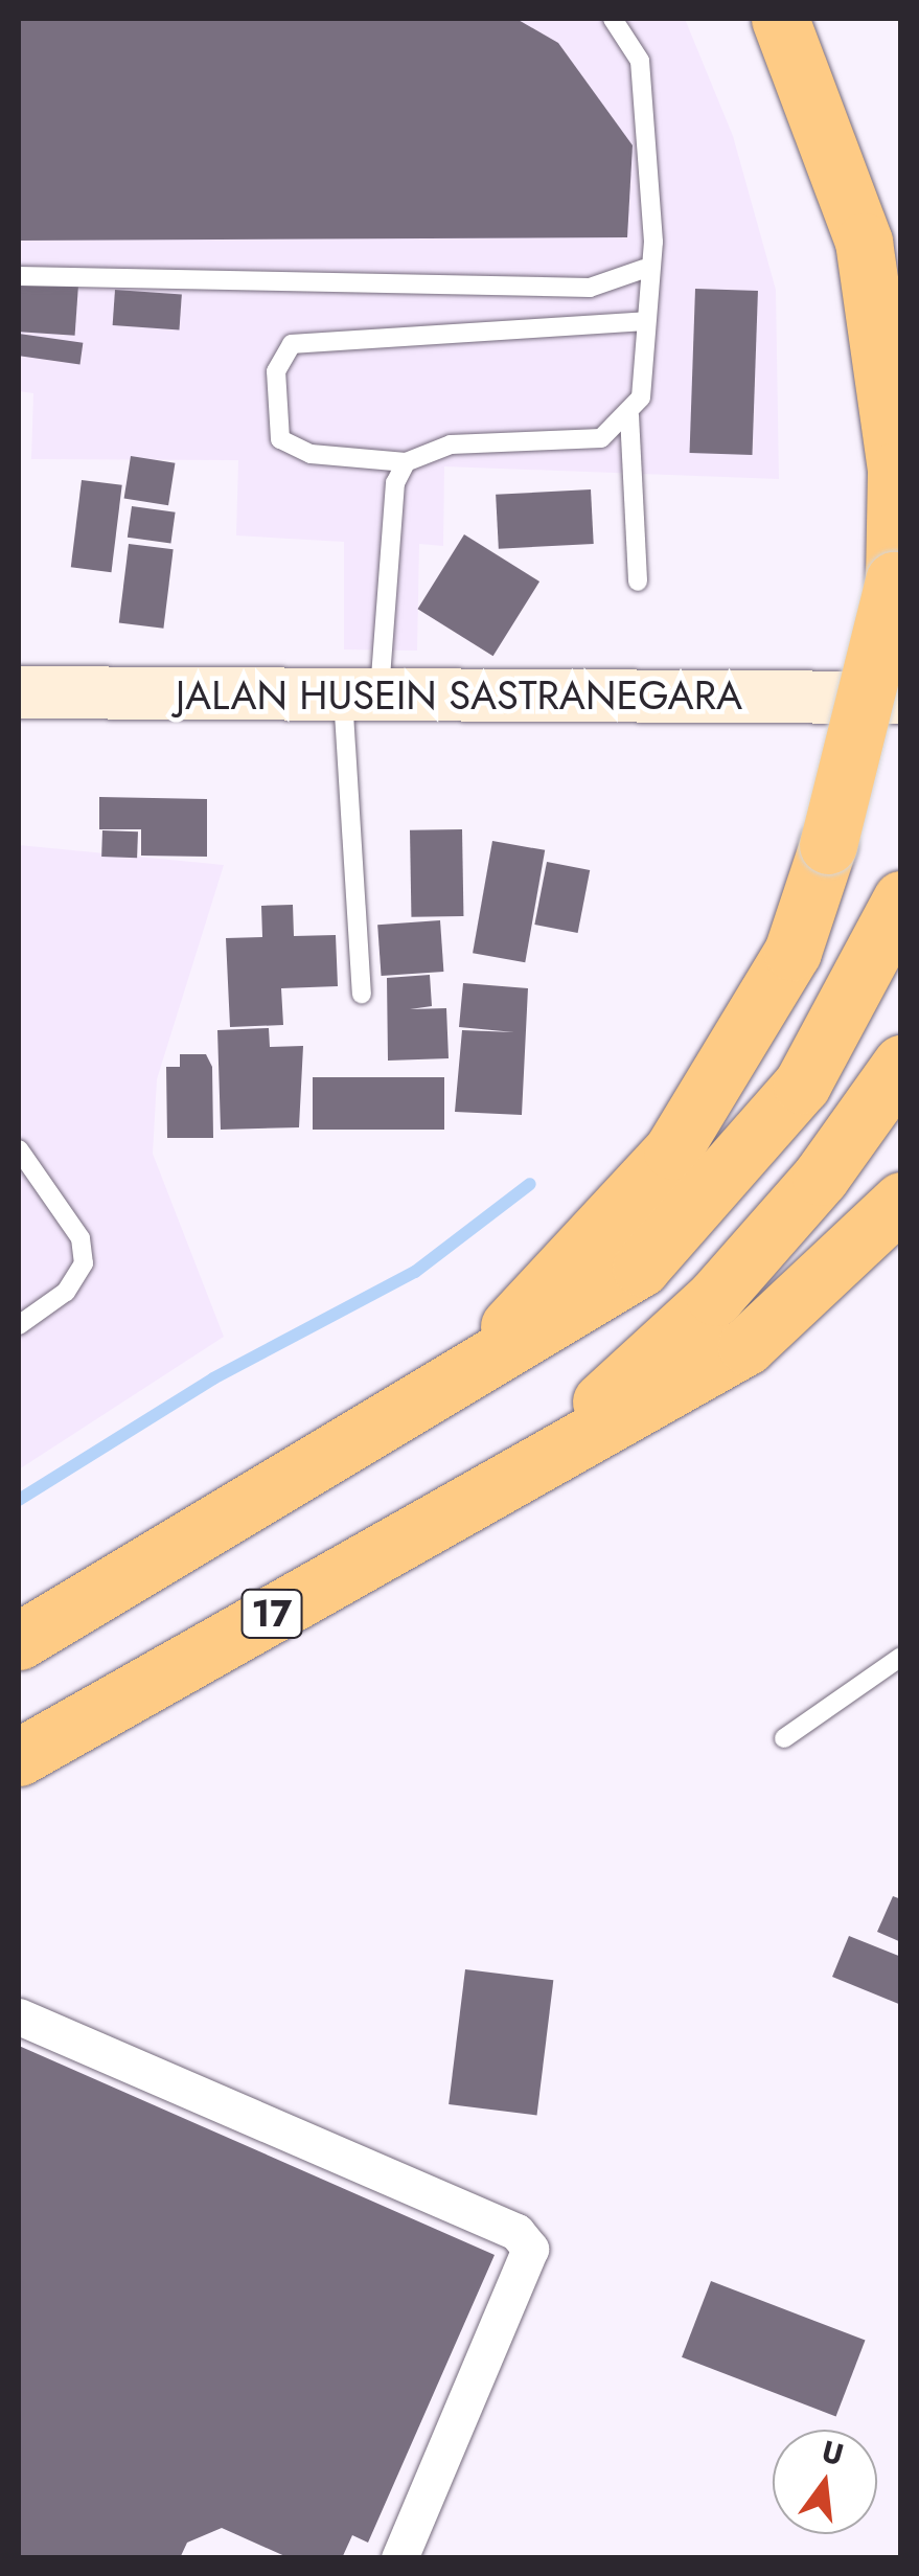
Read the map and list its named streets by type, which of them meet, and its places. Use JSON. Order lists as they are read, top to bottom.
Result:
{
  "streets": {
    "highway": ["17"],
    "main road": ["JALAN HUSEIN SASTRANEGARA"]
  },
  "north": "top"
}
